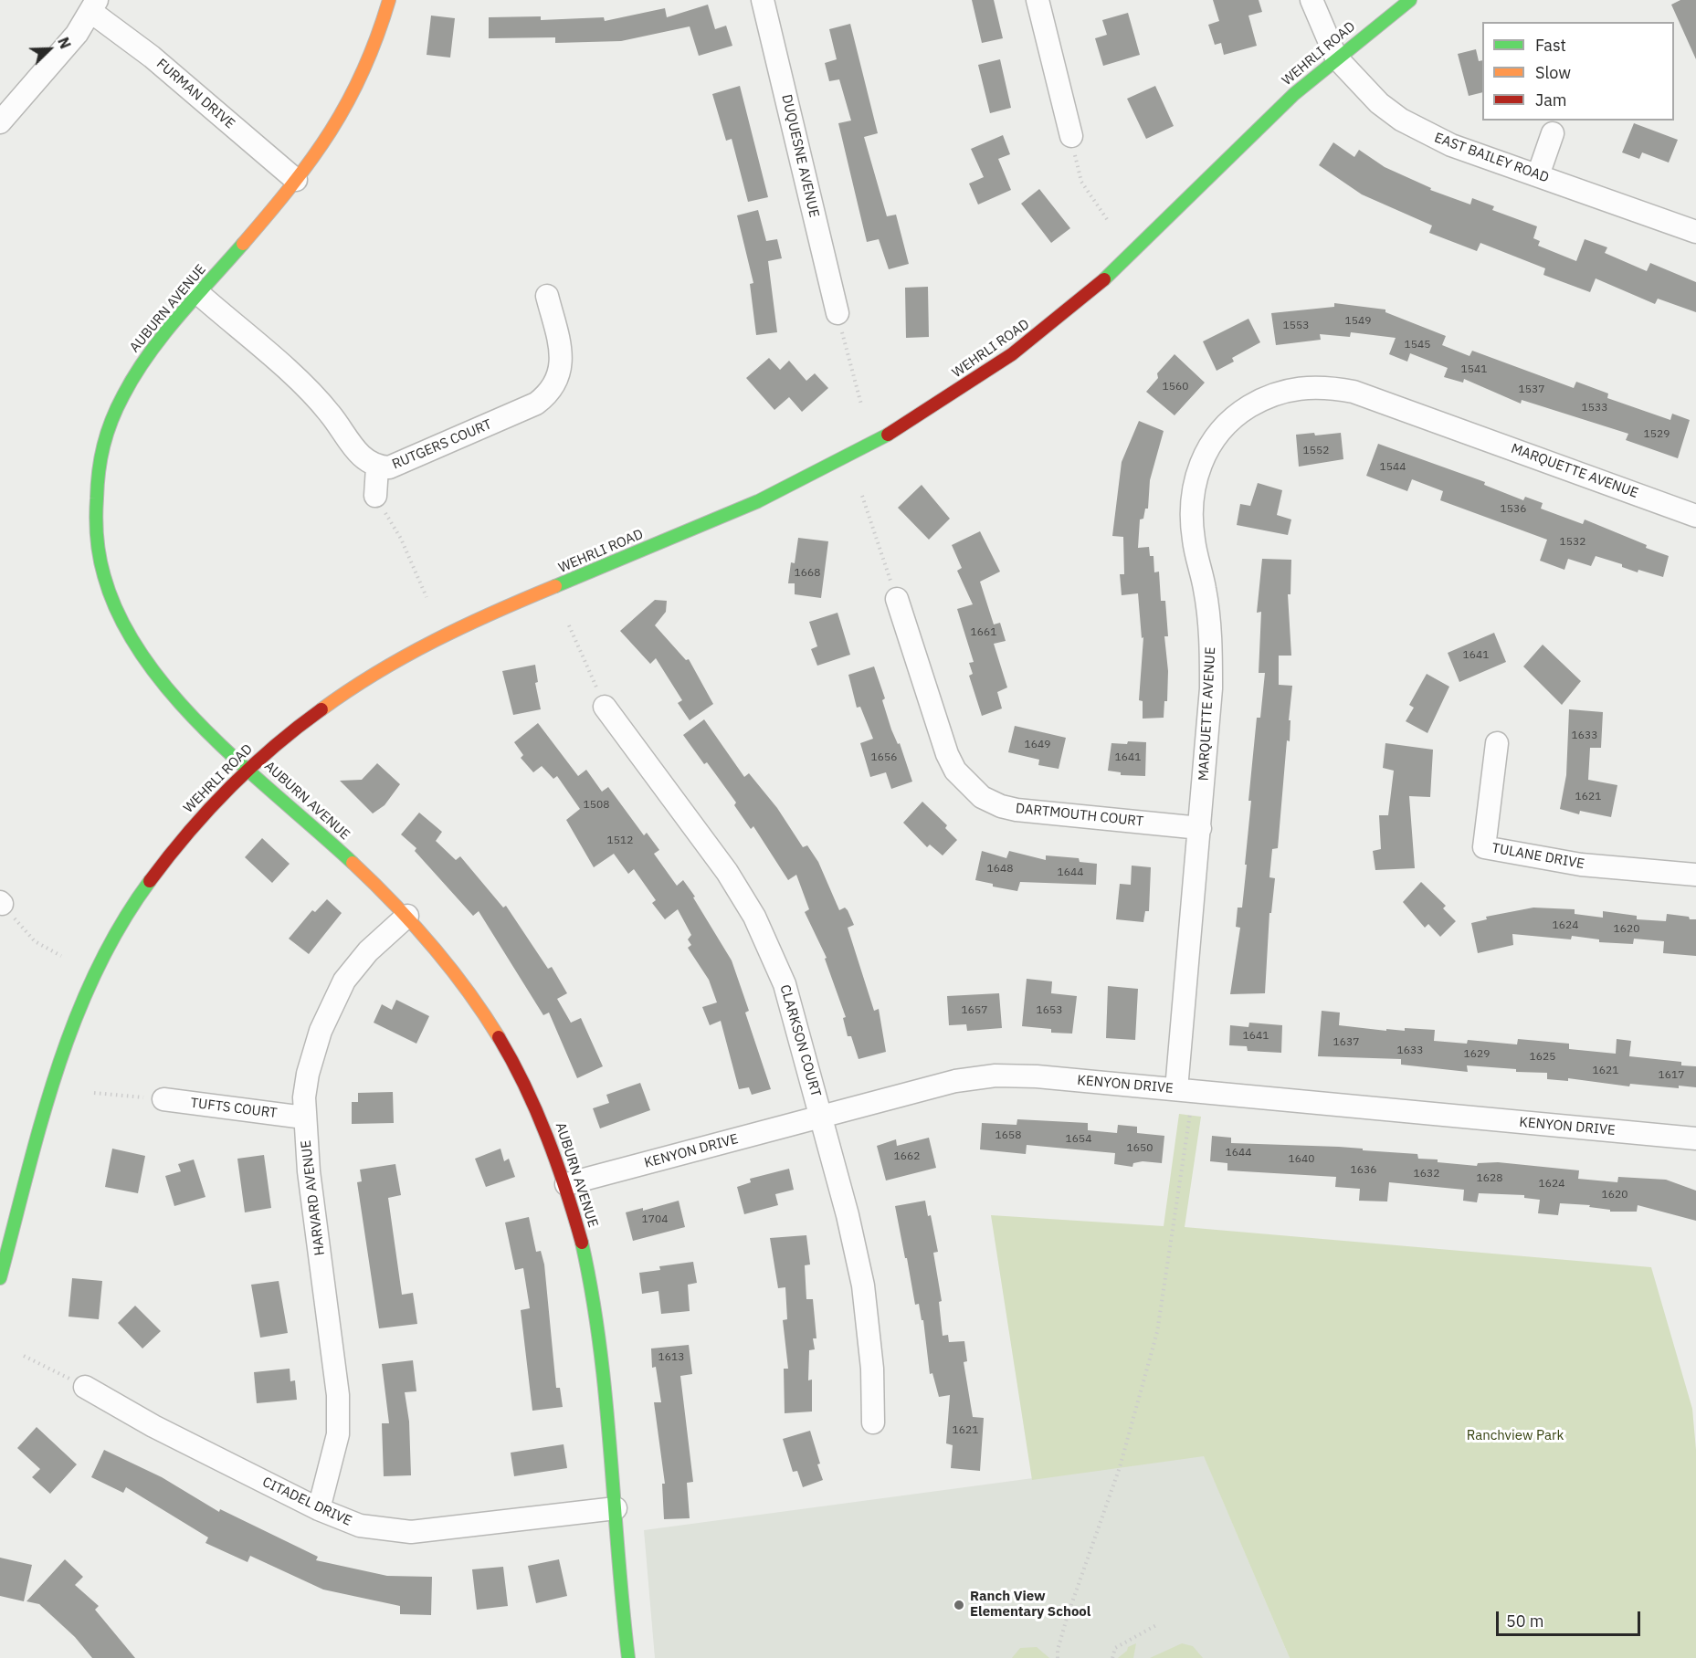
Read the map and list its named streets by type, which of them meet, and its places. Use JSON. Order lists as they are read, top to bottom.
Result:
{
  "streets": {
    "street": [
      "WEHRLI ROAD",
      "FURMAN DRIVE",
      "DUQUESNE AVENUE",
      "EAST BAILEY ROAD",
      "AUBURN AVENUE",
      "RUTGERS COURT",
      "MARQUETTE AVENUE",
      "DARTMOUTH COURT",
      "TULANE DRIVE",
      "CLARKSON COURT",
      "KENYON DRIVE",
      "TUFTS COURT",
      "HARVARD AVENUE",
      "CITADEL DRIVE"
    ]
  },
  "crossings": [
    ["WEHRLI ROAD", "EAST BAILEY ROAD"],
    ["WEHRLI ROAD", "AUBURN AVENUE"],
    ["FURMAN DRIVE", "AUBURN AVENUE"],
    ["AUBURN AVENUE", "RUTGERS COURT"],
    ["AUBURN AVENUE", "KENYON DRIVE"],
    ["AUBURN AVENUE", "HARVARD AVENUE"],
    ["AUBURN AVENUE", "CITADEL DRIVE"],
    ["MARQUETTE AVENUE", "DARTMOUTH COURT"],
    ["MARQUETTE AVENUE", "KENYON DRIVE"],
    ["CLARKSON COURT", "KENYON DRIVE"],
    ["TUFTS COURT", "HARVARD AVENUE"],
    ["HARVARD AVENUE", "CITADEL DRIVE"]
  ],
  "parks": ["Ranchview Park"],
  "places": ["Ranch View Elementary School"],
  "house_numbers": [
    "1549",
    "1553",
    "1545",
    "1541",
    "1560",
    "1537",
    "1533",
    "1529",
    "1552",
    "1544",
    "1536",
    "1532",
    "1668",
    "1661",
    "1641",
    "1633",
    "1649",
    "1656",
    "1641",
    "1621",
    "1508",
    "1512",
    "1648",
    "1644",
    "1624",
    "1620",
    "1657",
    "1653",
    "1641",
    "1637",
    "1633",
    "1629",
    "1625",
    "1621",
    "1617",
    "1658",
    "1654",
    "1650",
    "1644",
    "1662",
    "1640",
    "1636",
    "1632",
    "1628",
    "1624",
    "1620",
    "1704",
    "1613",
    "1621"
  ],
  "legend": ["Fast", "Slow", "Jam"],
  "scale_bar": "50 m",
  "north": "top right"
}
